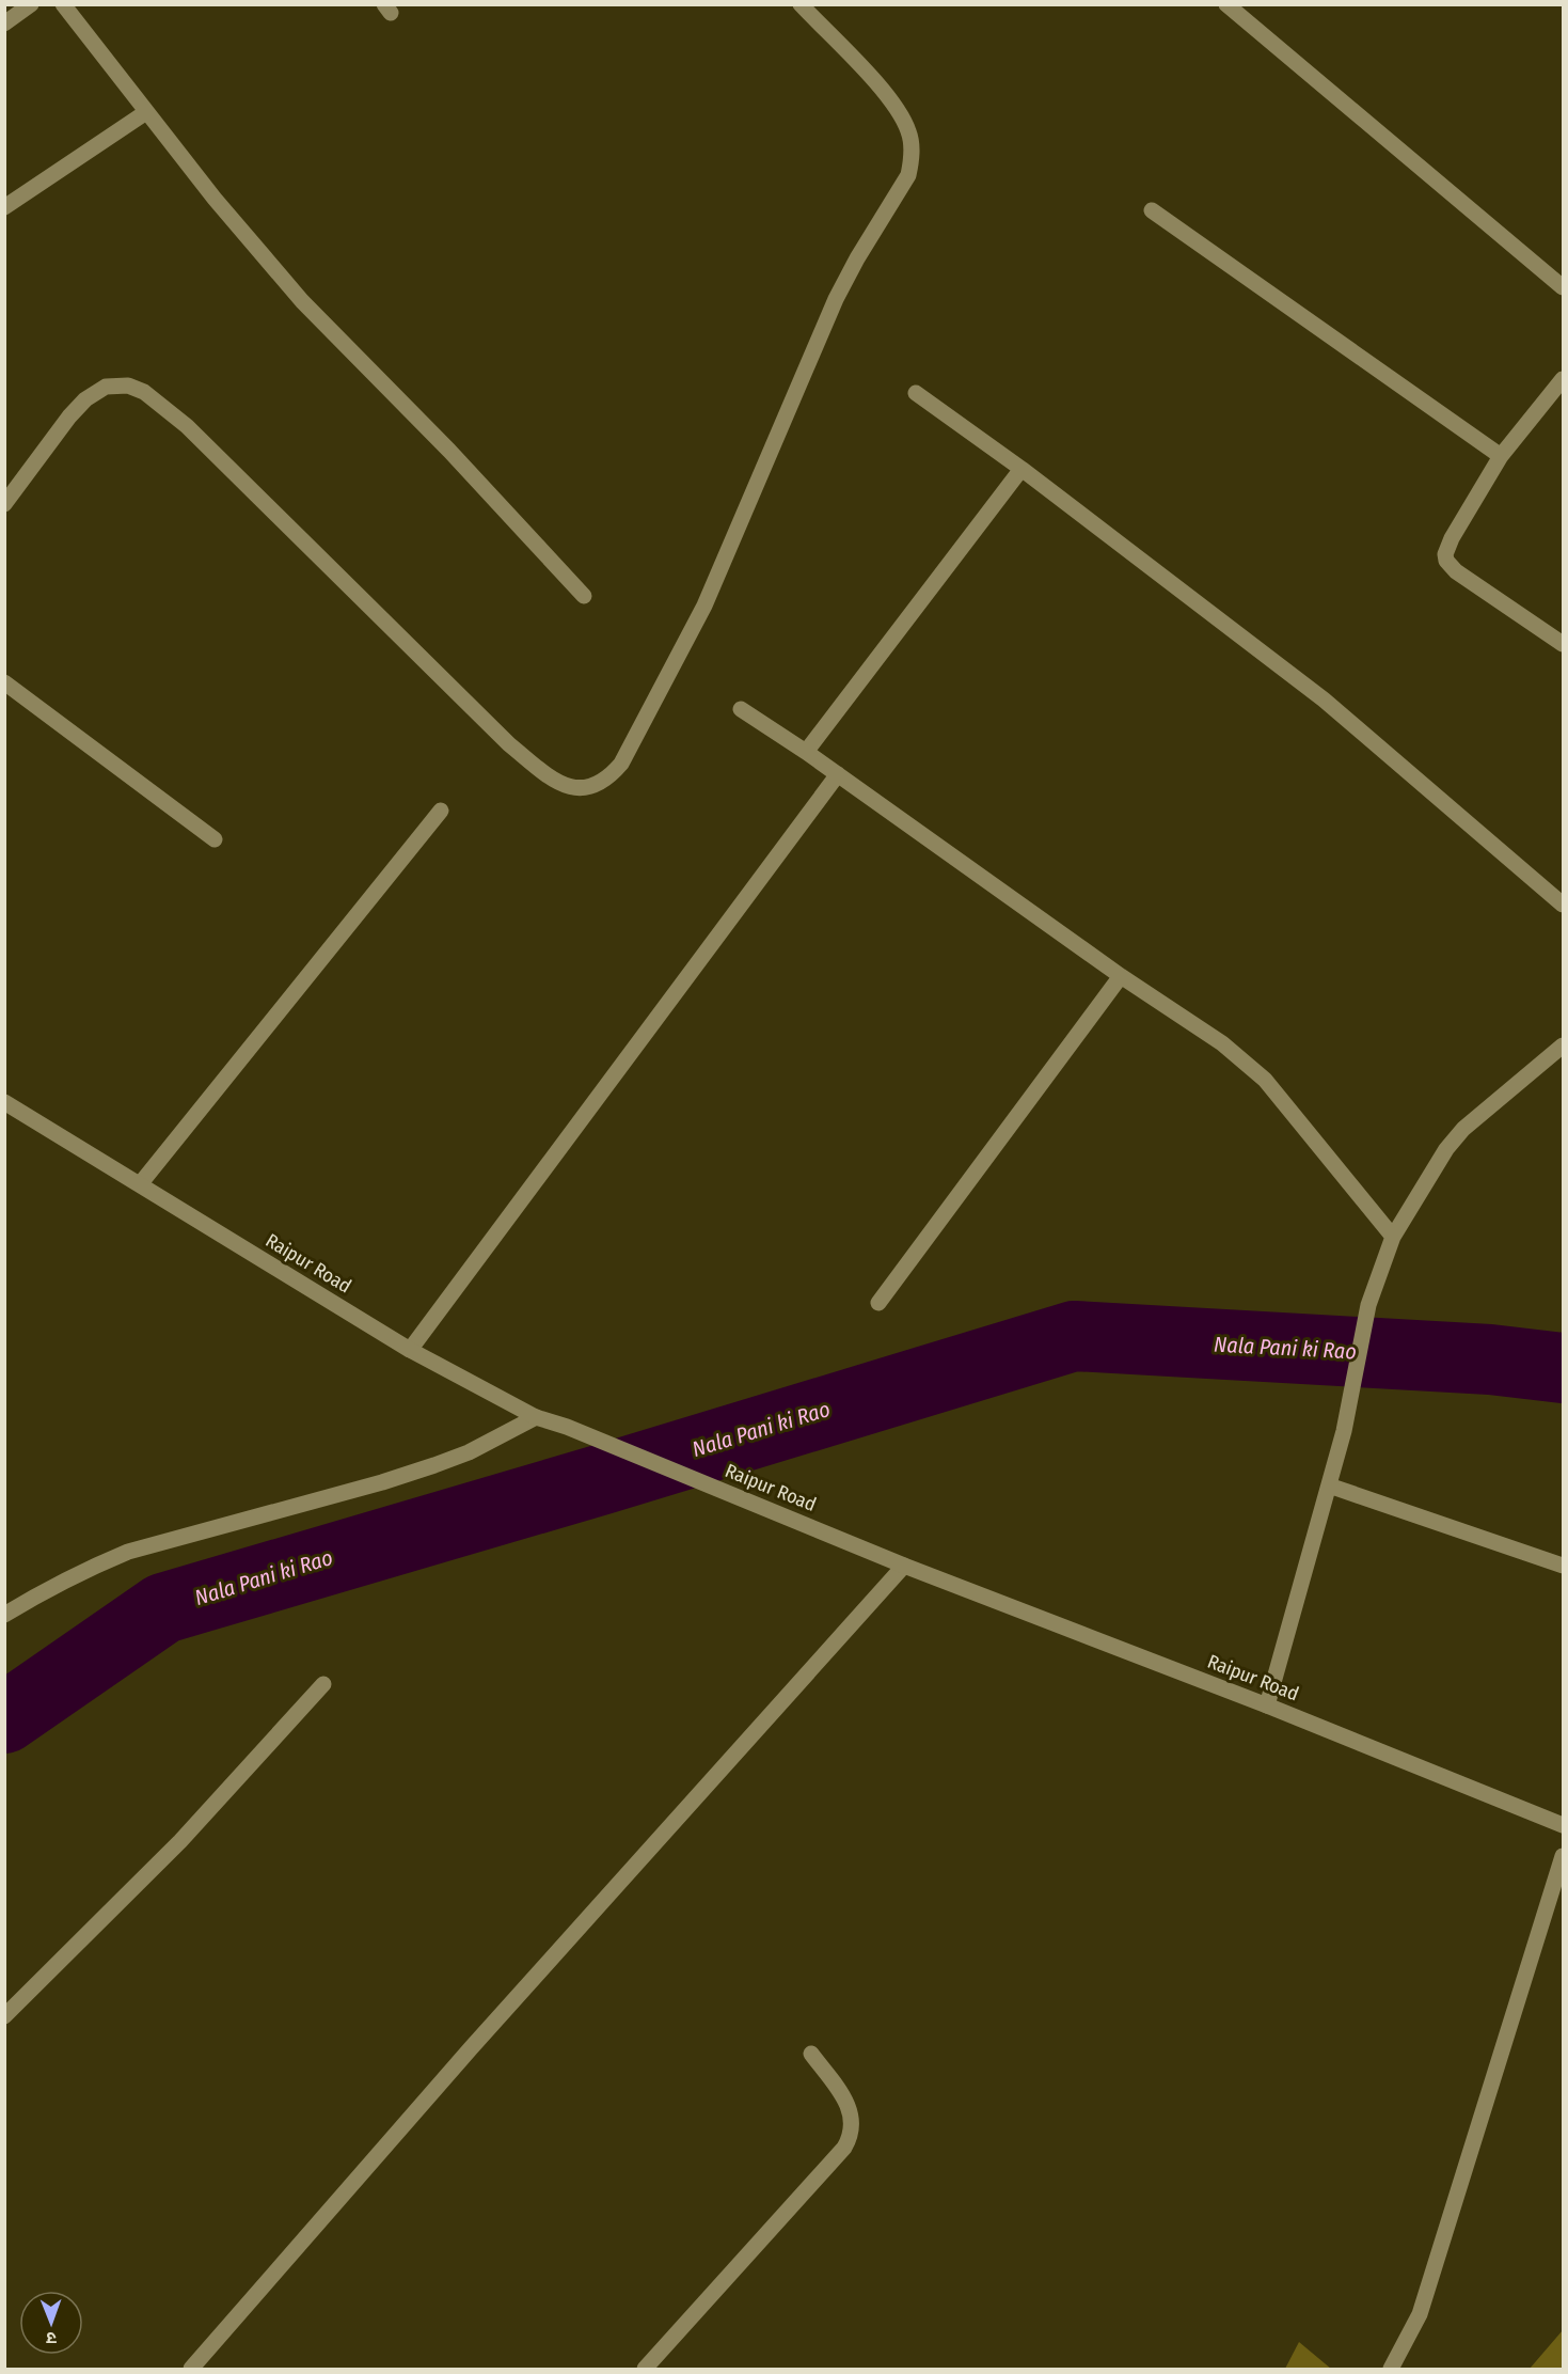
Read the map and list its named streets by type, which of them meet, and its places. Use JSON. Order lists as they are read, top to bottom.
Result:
{
  "streets": {
    "street": ["Raipur Road"]
  },
  "water": ["Nala Pani ki Rao"],
  "north": "bottom"
}
